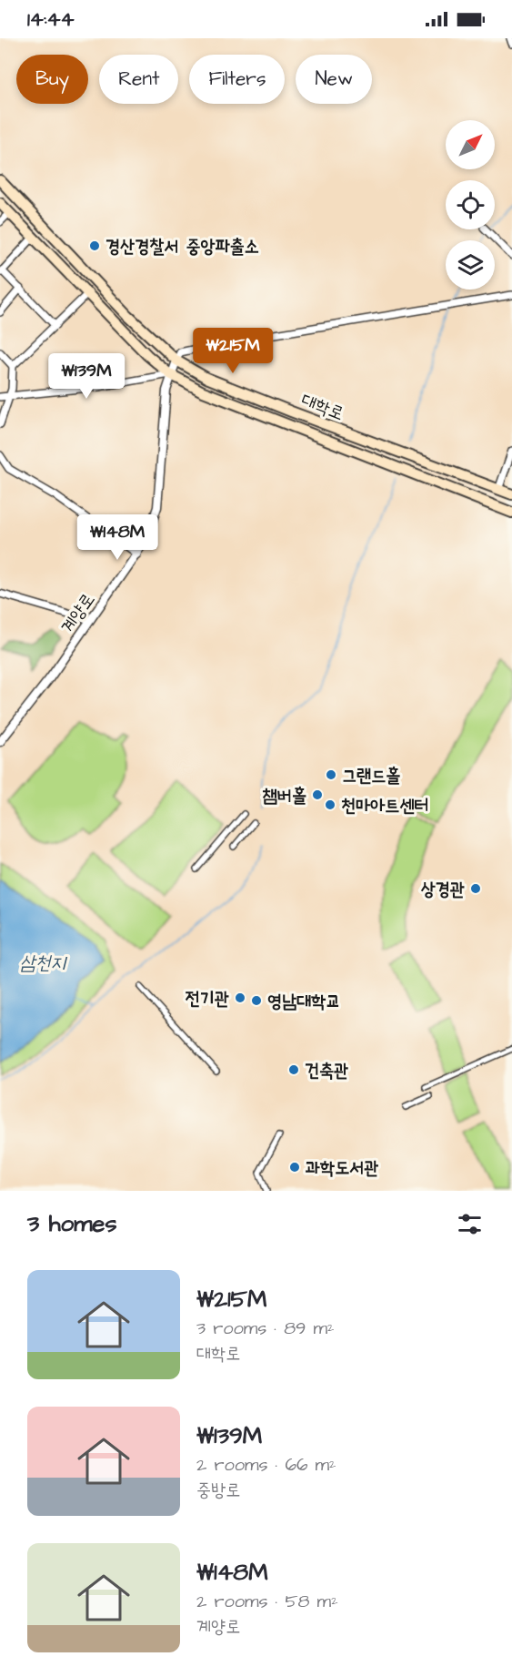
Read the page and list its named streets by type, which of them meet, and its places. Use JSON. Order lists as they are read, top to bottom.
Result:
{
  "streets": {
    "main road": ["대학로"],
    "street": ["계양로"]
  },
  "crossings": [
    ["대학로", "계양로"]
  ],
  "water": ["삼천지"],
  "places": [
    "경산경찰서 중앙파출소",
    "그랜드홀",
    "챔버홀",
    "천마아트센터",
    "상경관",
    "전기관",
    "영남대학교",
    "건축관",
    "과학도서관"
  ],
  "north": "top right",
  "page": {
    "status": "14:44",
    "chip": [
      "Buy",
      "Rent",
      "Filters",
      "New"
    ],
    "price": ["₩215M", "₩139M", "₩148M"],
    "heading": "3 homes",
    "list": [
      {
        "name": "₩215M",
        "note": "3 rooms · 89 m² · 대학로"
      },
      {
        "name": "₩139M",
        "note": "2 rooms · 66 m² · 중방로"
      },
      {
        "name": "₩148M",
        "note": "2 rooms · 58 m² · 계양로"
      }
    ]
  }
}
